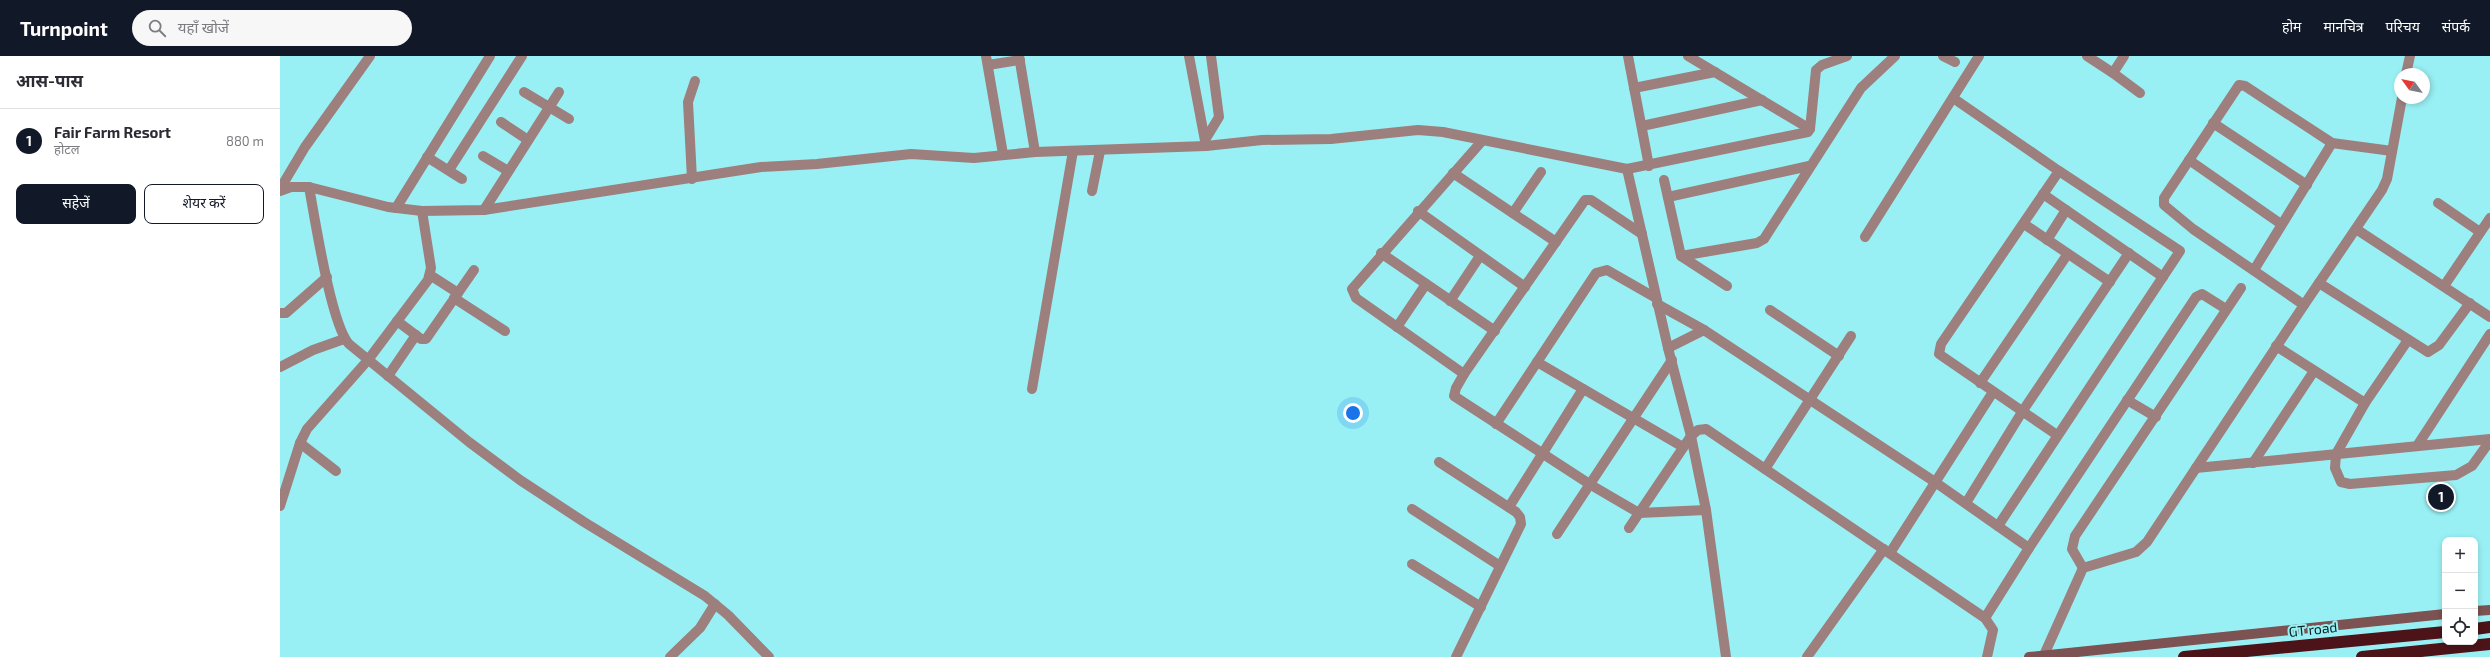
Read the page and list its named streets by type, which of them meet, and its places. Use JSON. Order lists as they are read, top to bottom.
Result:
{
  "streets": {
    "highway": ["GT road"]
  },
  "north": "top left",
  "page": {
    "header": "Turnpoint",
    "search": "यहाँ खोजें",
    "nav": [
      "होम",
      "मानचित्र",
      "परिचय",
      "संपर्क"
    ],
    "heading": "आस-पास",
    "list": [
      {
        "mark": "1",
        "name": "Fair Farm Resort",
        "note": "होटल",
        "value": "880 m"
      }
    ],
    "buttons": ["सहेजें", "शेयर करें"],
    "pins": "1",
    "map_buttons": ["+", "−"]
  }
}
